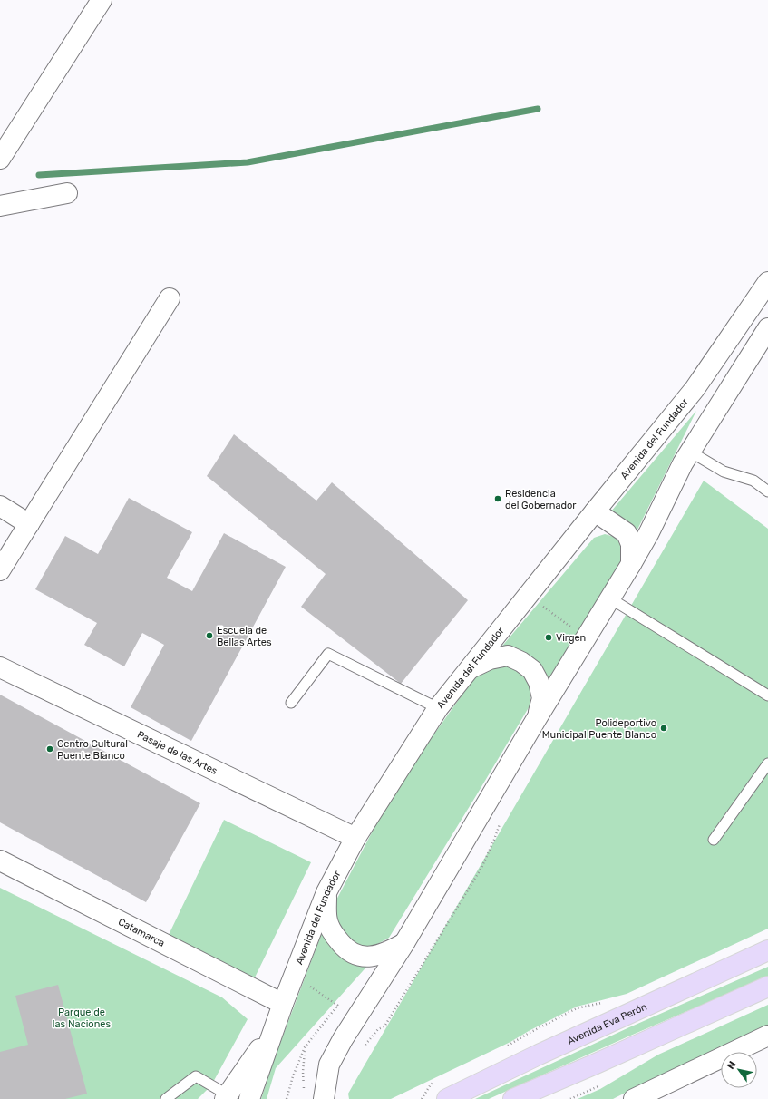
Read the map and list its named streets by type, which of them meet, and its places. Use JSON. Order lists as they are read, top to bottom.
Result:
{
  "streets": {
    "main road": [
      "Avenida del Fundador",
      "Pasaje de las Artes",
      "Catamarca",
      "Avenida Eva Perón"
    ]
  },
  "crossings": [
    ["Avenida del Fundador", "Pasaje de las Artes"],
    ["Avenida del Fundador", "Catamarca"]
  ],
  "parks": ["Parque de las Naciones"],
  "places": [
    "Residencia del Gobernador",
    "Escuela de Bellas Artes",
    "Virgen",
    "Polideportivo Municipal Puente Blanco",
    "Centro Cultural Puente Blanco"
  ],
  "north": "top left"
}
